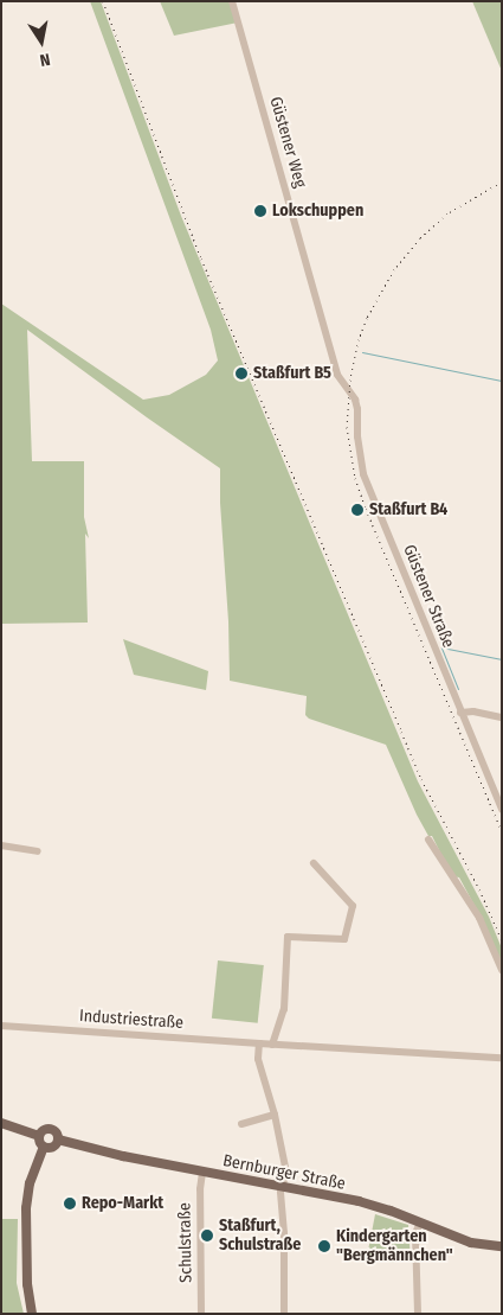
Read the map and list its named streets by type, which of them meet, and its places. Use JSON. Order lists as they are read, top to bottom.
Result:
{
  "streets": {
    "main road": ["Bernburger Straße"],
    "street": [
      "Güstener Weg",
      "Güstener Straße",
      "Industriestraße",
      "Schulstraße"
    ]
  },
  "crossings": [
    ["Güstener Weg", "Güstener Straße"],
    ["Bernburger Straße", "Schulstraße"]
  ],
  "places": [
    "Lokschuppen",
    "Staßfurt B5",
    "Staßfurt B4",
    "Repo-Markt",
    "Staßfurt, Schulstraße",
    "Kindergarten \"Bergmännchen\""
  ],
  "north": "bottom"
}
